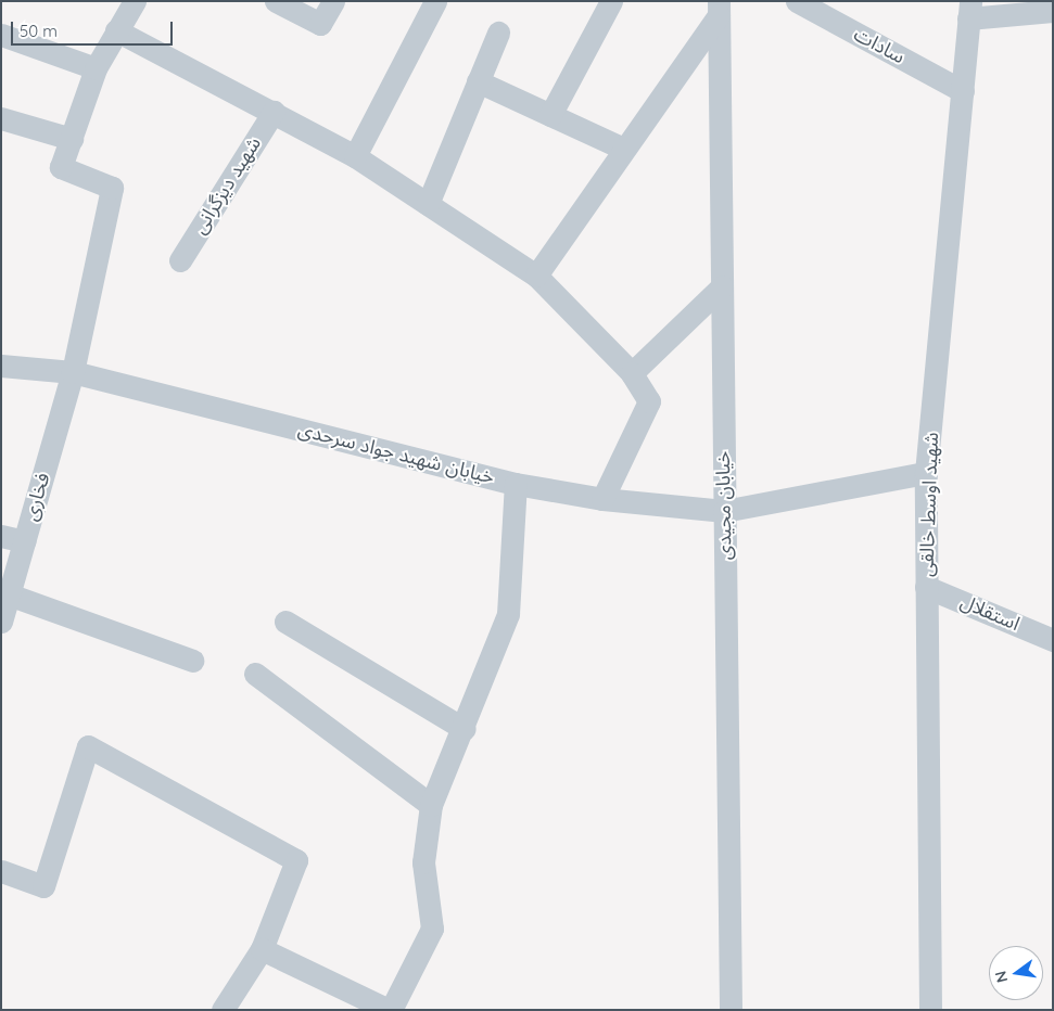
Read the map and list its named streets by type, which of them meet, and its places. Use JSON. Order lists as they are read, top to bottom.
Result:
{
  "streets": {
    "street": [
      "سادات",
      "شهید دیزگرانی",
      "خیابان شهید جواد سرحدی",
      "فخاری",
      "شهید اوسط خالقی",
      "خیابان مجیدی",
      "استقلال"
    ]
  },
  "crossings": [
    ["سادات", "شهید اوسط خالقی"],
    ["خیابان شهید جواد سرحدی", "فخاری"],
    ["خیابان شهید جواد سرحدی", "شهید اوسط خالقی"],
    ["خیابان شهید جواد سرحدی", "خیابان مجیدی"],
    ["شهید اوسط خالقی", "استقلال"]
  ],
  "scale_bar": "50 m",
  "north": "left"
}
